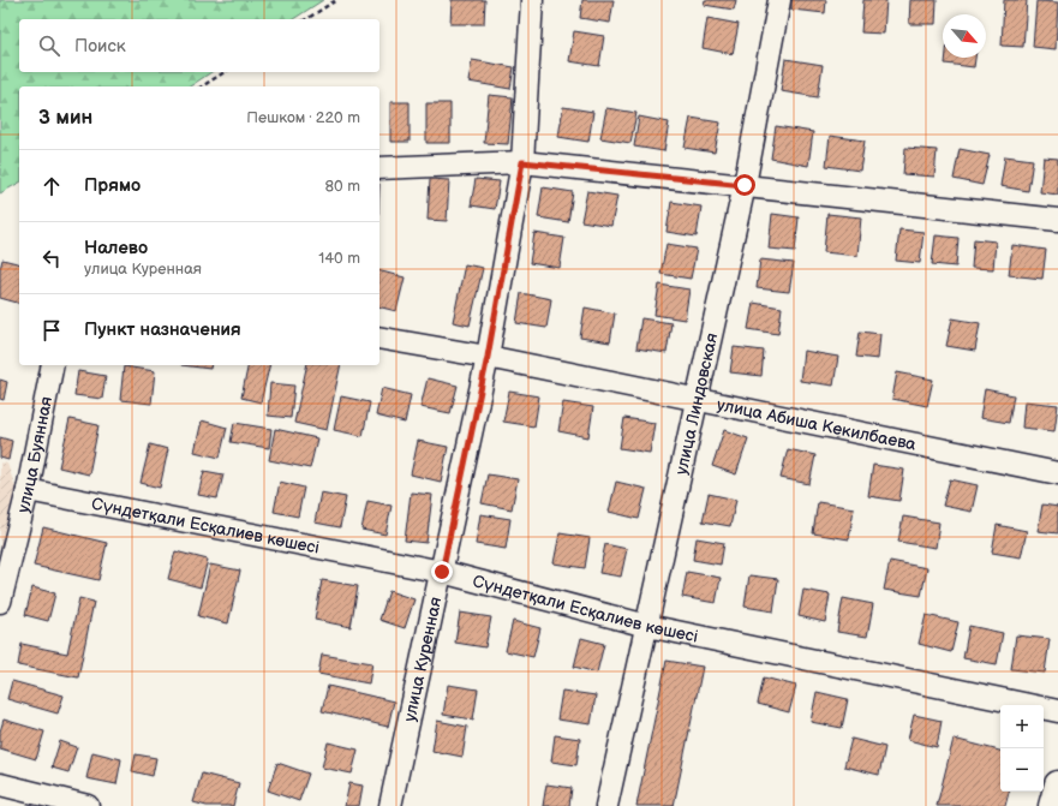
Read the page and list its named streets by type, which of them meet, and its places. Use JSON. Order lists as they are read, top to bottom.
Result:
{
  "streets": {
    "street": [
      "улица Линдовская",
      "улица Абиша Кекилбаева",
      "улица Буянная",
      "Сүндетқали Есқалиев көшесі",
      "улица Куренная"
    ]
  },
  "crossings": [
    ["улица Линдовская", "улица Абиша Кекилбаева"],
    ["улица Линдовская", "Сүндетқали Есқалиев көшесі"],
    ["улица Абиша Кекилбаева", "улица Куренная"],
    ["улица Буянная", "Сүндетқали Есқалиев көшесі"],
    ["Сүндетқали Есқалиев көшесі", "улица Куренная"]
  ],
  "north": "bottom right",
  "page": {
    "search": "Поиск",
    "heading": ["3 мин", "Пешком · 220 m"],
    "list": [
      ["Прямо", "80 m"],
      ["Налево", "улица Куренная", "140 m"],
      "Пункт назначения"
    ],
    "map_buttons": ["+", "−"]
  }
}
